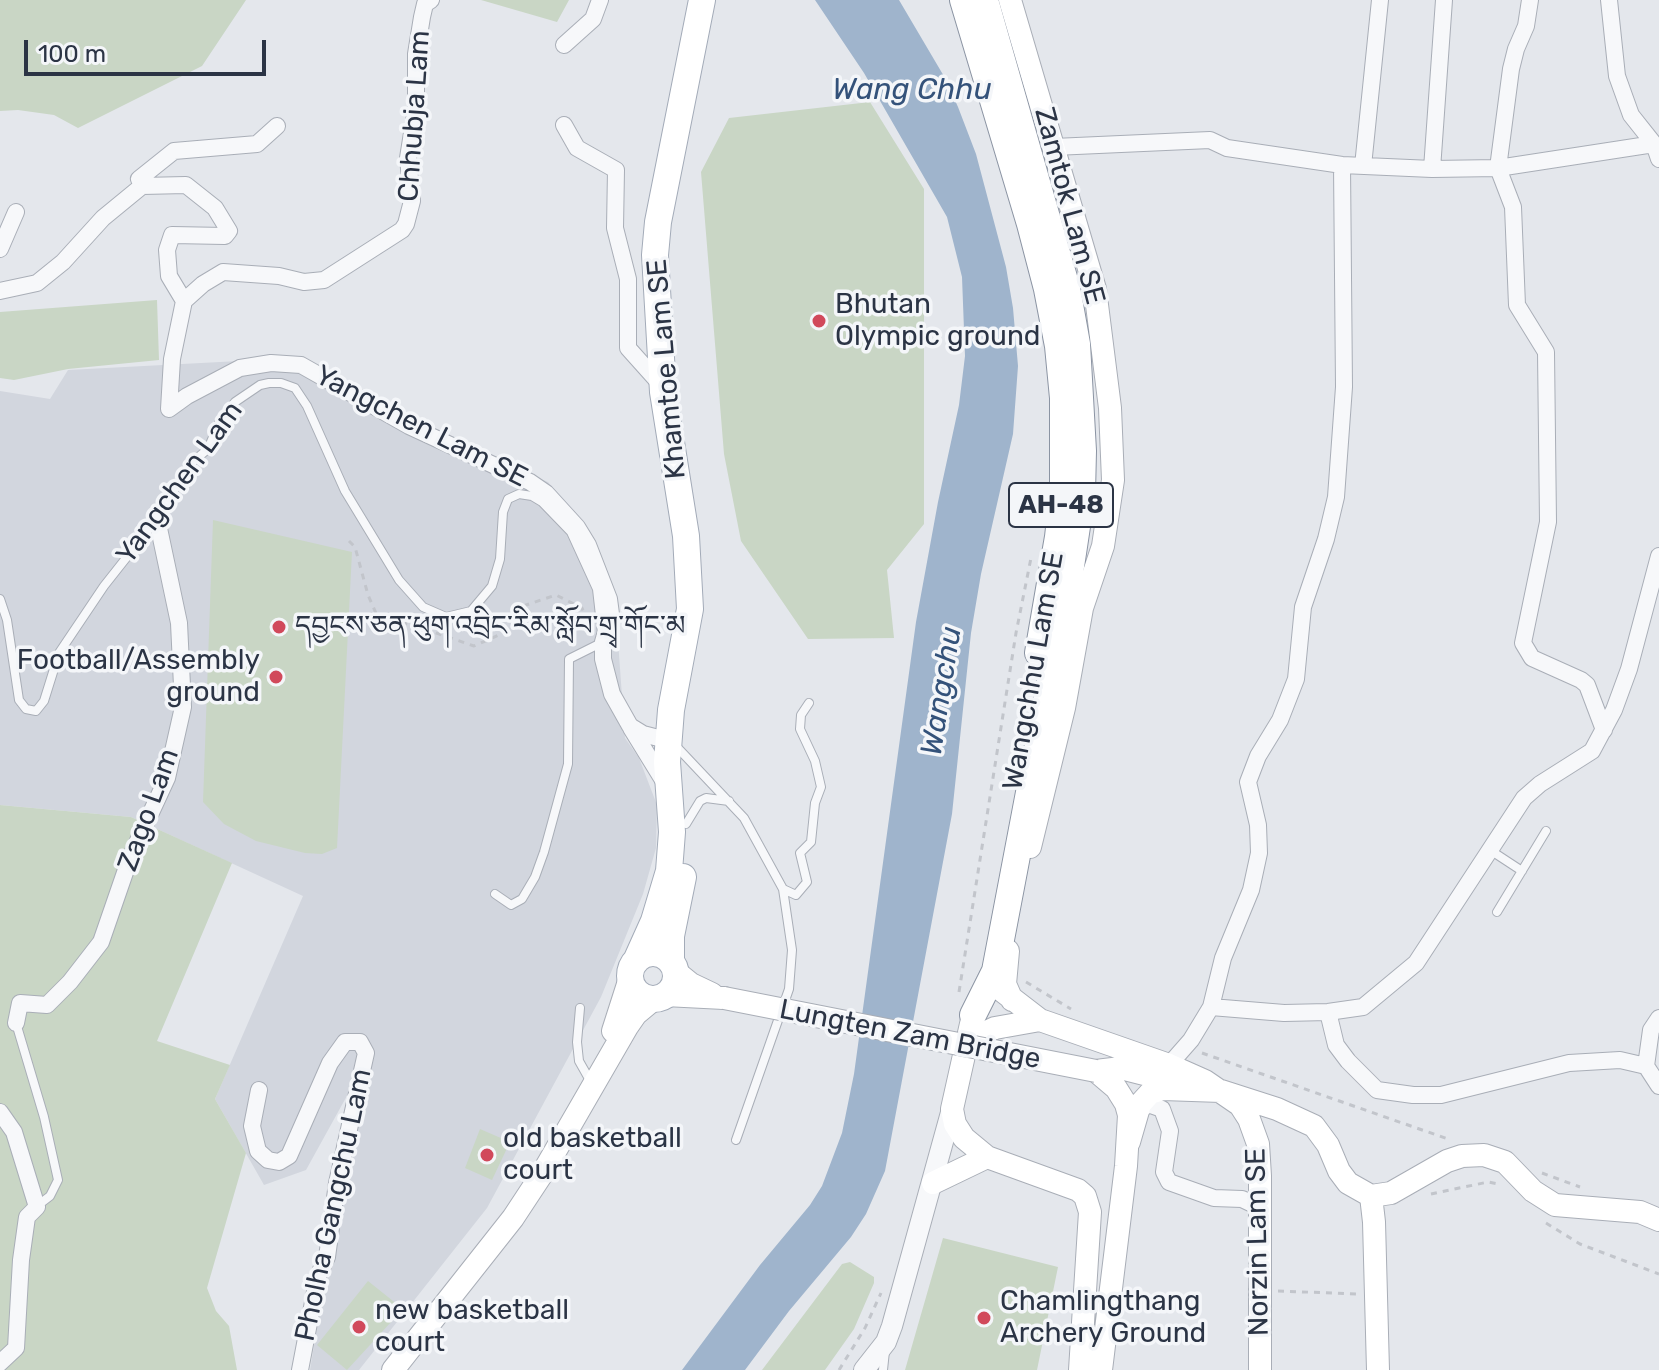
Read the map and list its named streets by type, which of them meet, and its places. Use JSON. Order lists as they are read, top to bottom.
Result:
{
  "streets": {
    "main road": [
      "Zamtok Lam SE",
      "Khamtoe Lam SE",
      "AH-48",
      "Wangchhu Lam SE",
      "Lungten Zam Bridge",
      "Norzin Lam SE"
    ],
    "street": [
      "Chhubja Lam",
      "Yangchen Lam SE",
      "Yangchen Lam",
      "Zago Lam",
      "Pholha Gangchu Lam"
    ]
  },
  "crossings": [
    ["Chhubja Lam", "Yangchen Lam SE"],
    ["Zamtok Lam SE", "Wangchhu Lam SE"],
    ["Khamtoe Lam SE", "Yangchen Lam"],
    ["Yangchen Lam SE", "Yangchen Lam"],
    ["Yangchen Lam", "Zago Lam"]
  ],
  "water": ["Wang Chhu", "Wangchu"],
  "places": [
    "Bhutan Olympic ground",
    "དབྱངས་ཅན་ཕུག་འབྲིང་རིམ་སློབ་གྲྭ་གོང་མ",
    "Football/Assembly ground",
    "old basketball court",
    "Chamlingthang Archery Ground",
    "new basketball court"
  ],
  "scale_bar": "100 m"
}
